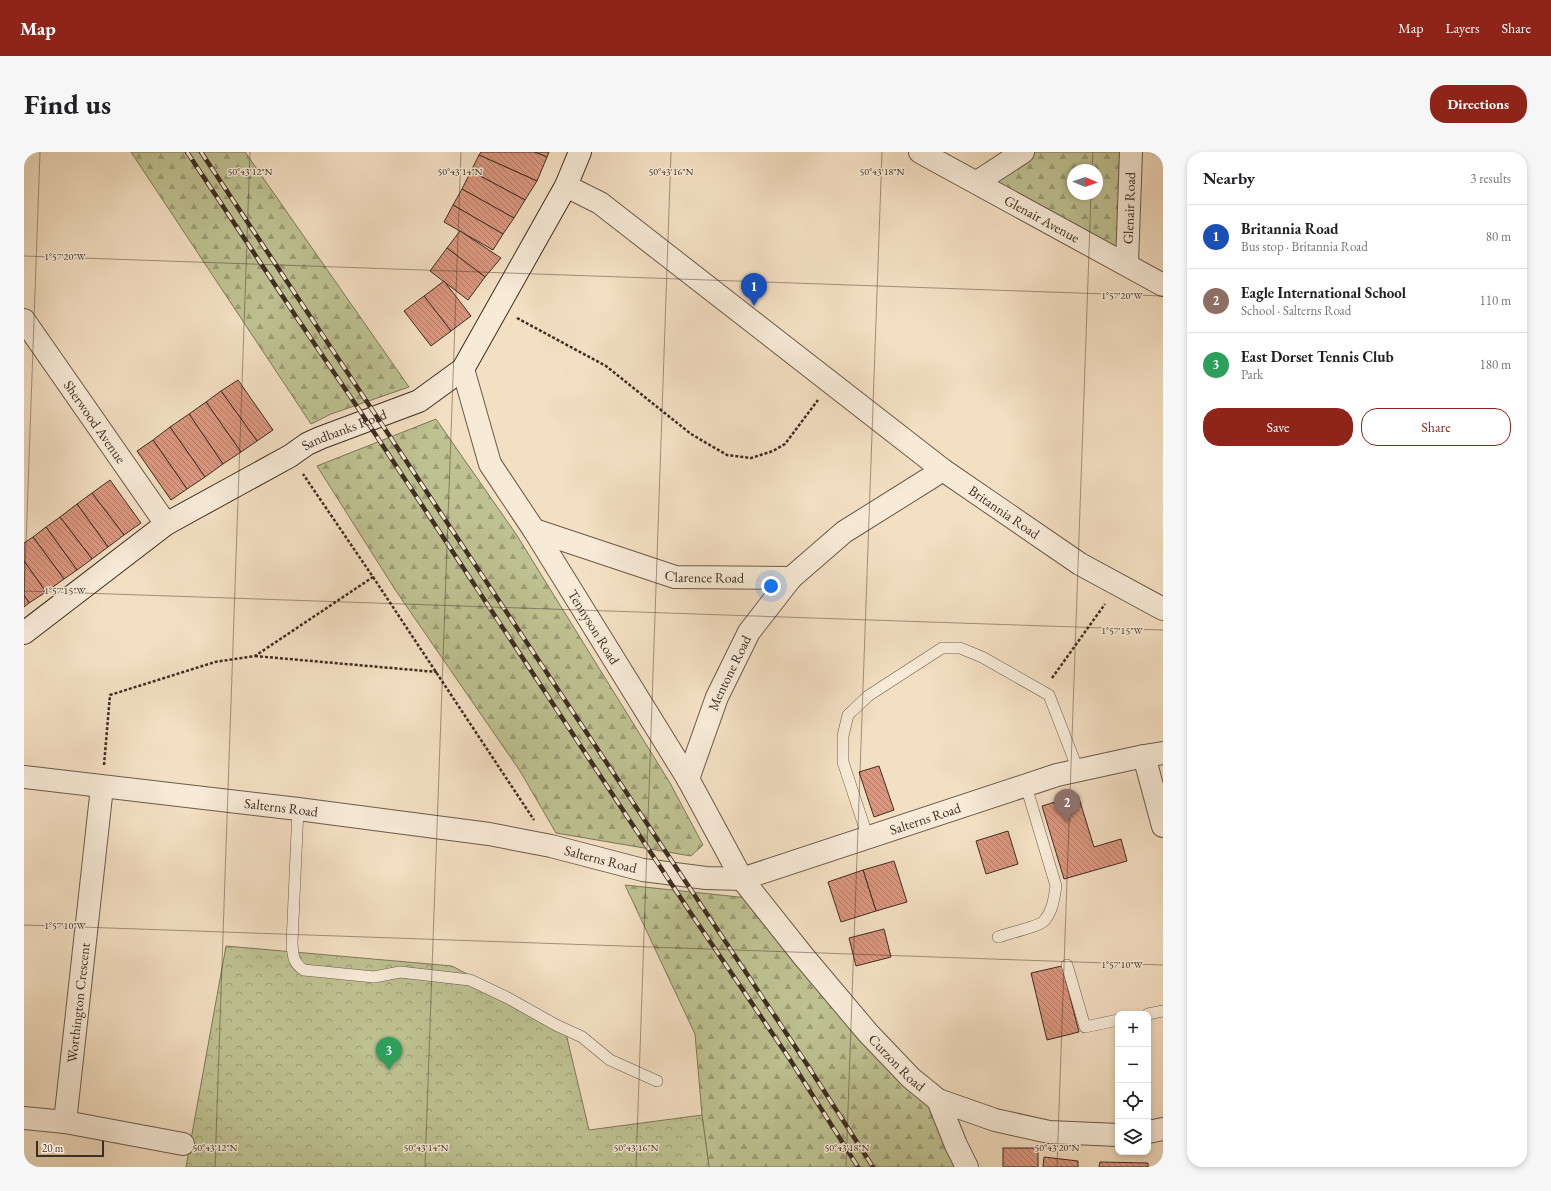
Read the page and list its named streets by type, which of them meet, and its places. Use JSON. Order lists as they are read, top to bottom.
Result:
{
  "streets": {
    "street": [
      "Glenair Road",
      "Glenair Avenue",
      "Sherwood Avenue",
      "Sandbanks Road",
      "Britannia Road",
      "Clarence Road",
      "Tennyson Road",
      "Mentone Road",
      "Salterns Road",
      "Worthington Crescent",
      "Curzon Road"
    ]
  },
  "crossings": [
    ["Glenair Road", "Glenair Avenue"],
    ["Sherwood Avenue", "Sandbanks Road"],
    ["Sandbanks Road", "Britannia Road"],
    ["Sandbanks Road", "Tennyson Road"],
    ["Clarence Road", "Tennyson Road"],
    ["Clarence Road", "Mentone Road"],
    ["Tennyson Road", "Mentone Road"],
    ["Tennyson Road", "Salterns Road"],
    ["Tennyson Road", "Curzon Road"],
    ["Salterns Road", "Worthington Crescent"],
    ["Salterns Road", "Curzon Road"]
  ],
  "scale_bar": "20 m",
  "north": "right",
  "page": {
    "header": "Map",
    "nav": ["Map", "Layers", "Share"],
    "buttons": [
      "Directions",
      ["Save", "Share"]
    ],
    "title": "Find us",
    "heading": ["Nearby", "3 results"],
    "list": [
      {
        "mark": "1",
        "name": "Britannia Road",
        "note": "Bus stop · Britannia Road",
        "value": "80 m"
      },
      {
        "mark": "2",
        "name": "Eagle International School",
        "note": "School · Salterns Road",
        "value": "110 m"
      },
      {
        "mark": "3",
        "name": "East Dorset Tennis Club",
        "note": "Park",
        "value": "180 m"
      }
    ],
    "pins": ["1", "2", "3"],
    "map_buttons": ["+", "−"],
    "scale": "20 m"
  },
  "coordinates": [
    "50°43'12\"N",
    "50°43'14\"N",
    "50°43'16\"N",
    "50°43'18\"N",
    "1°57'20\"W",
    "1°57'15\"W",
    "1°57'10\"W",
    "50°43'20\"N"
  ]
}
